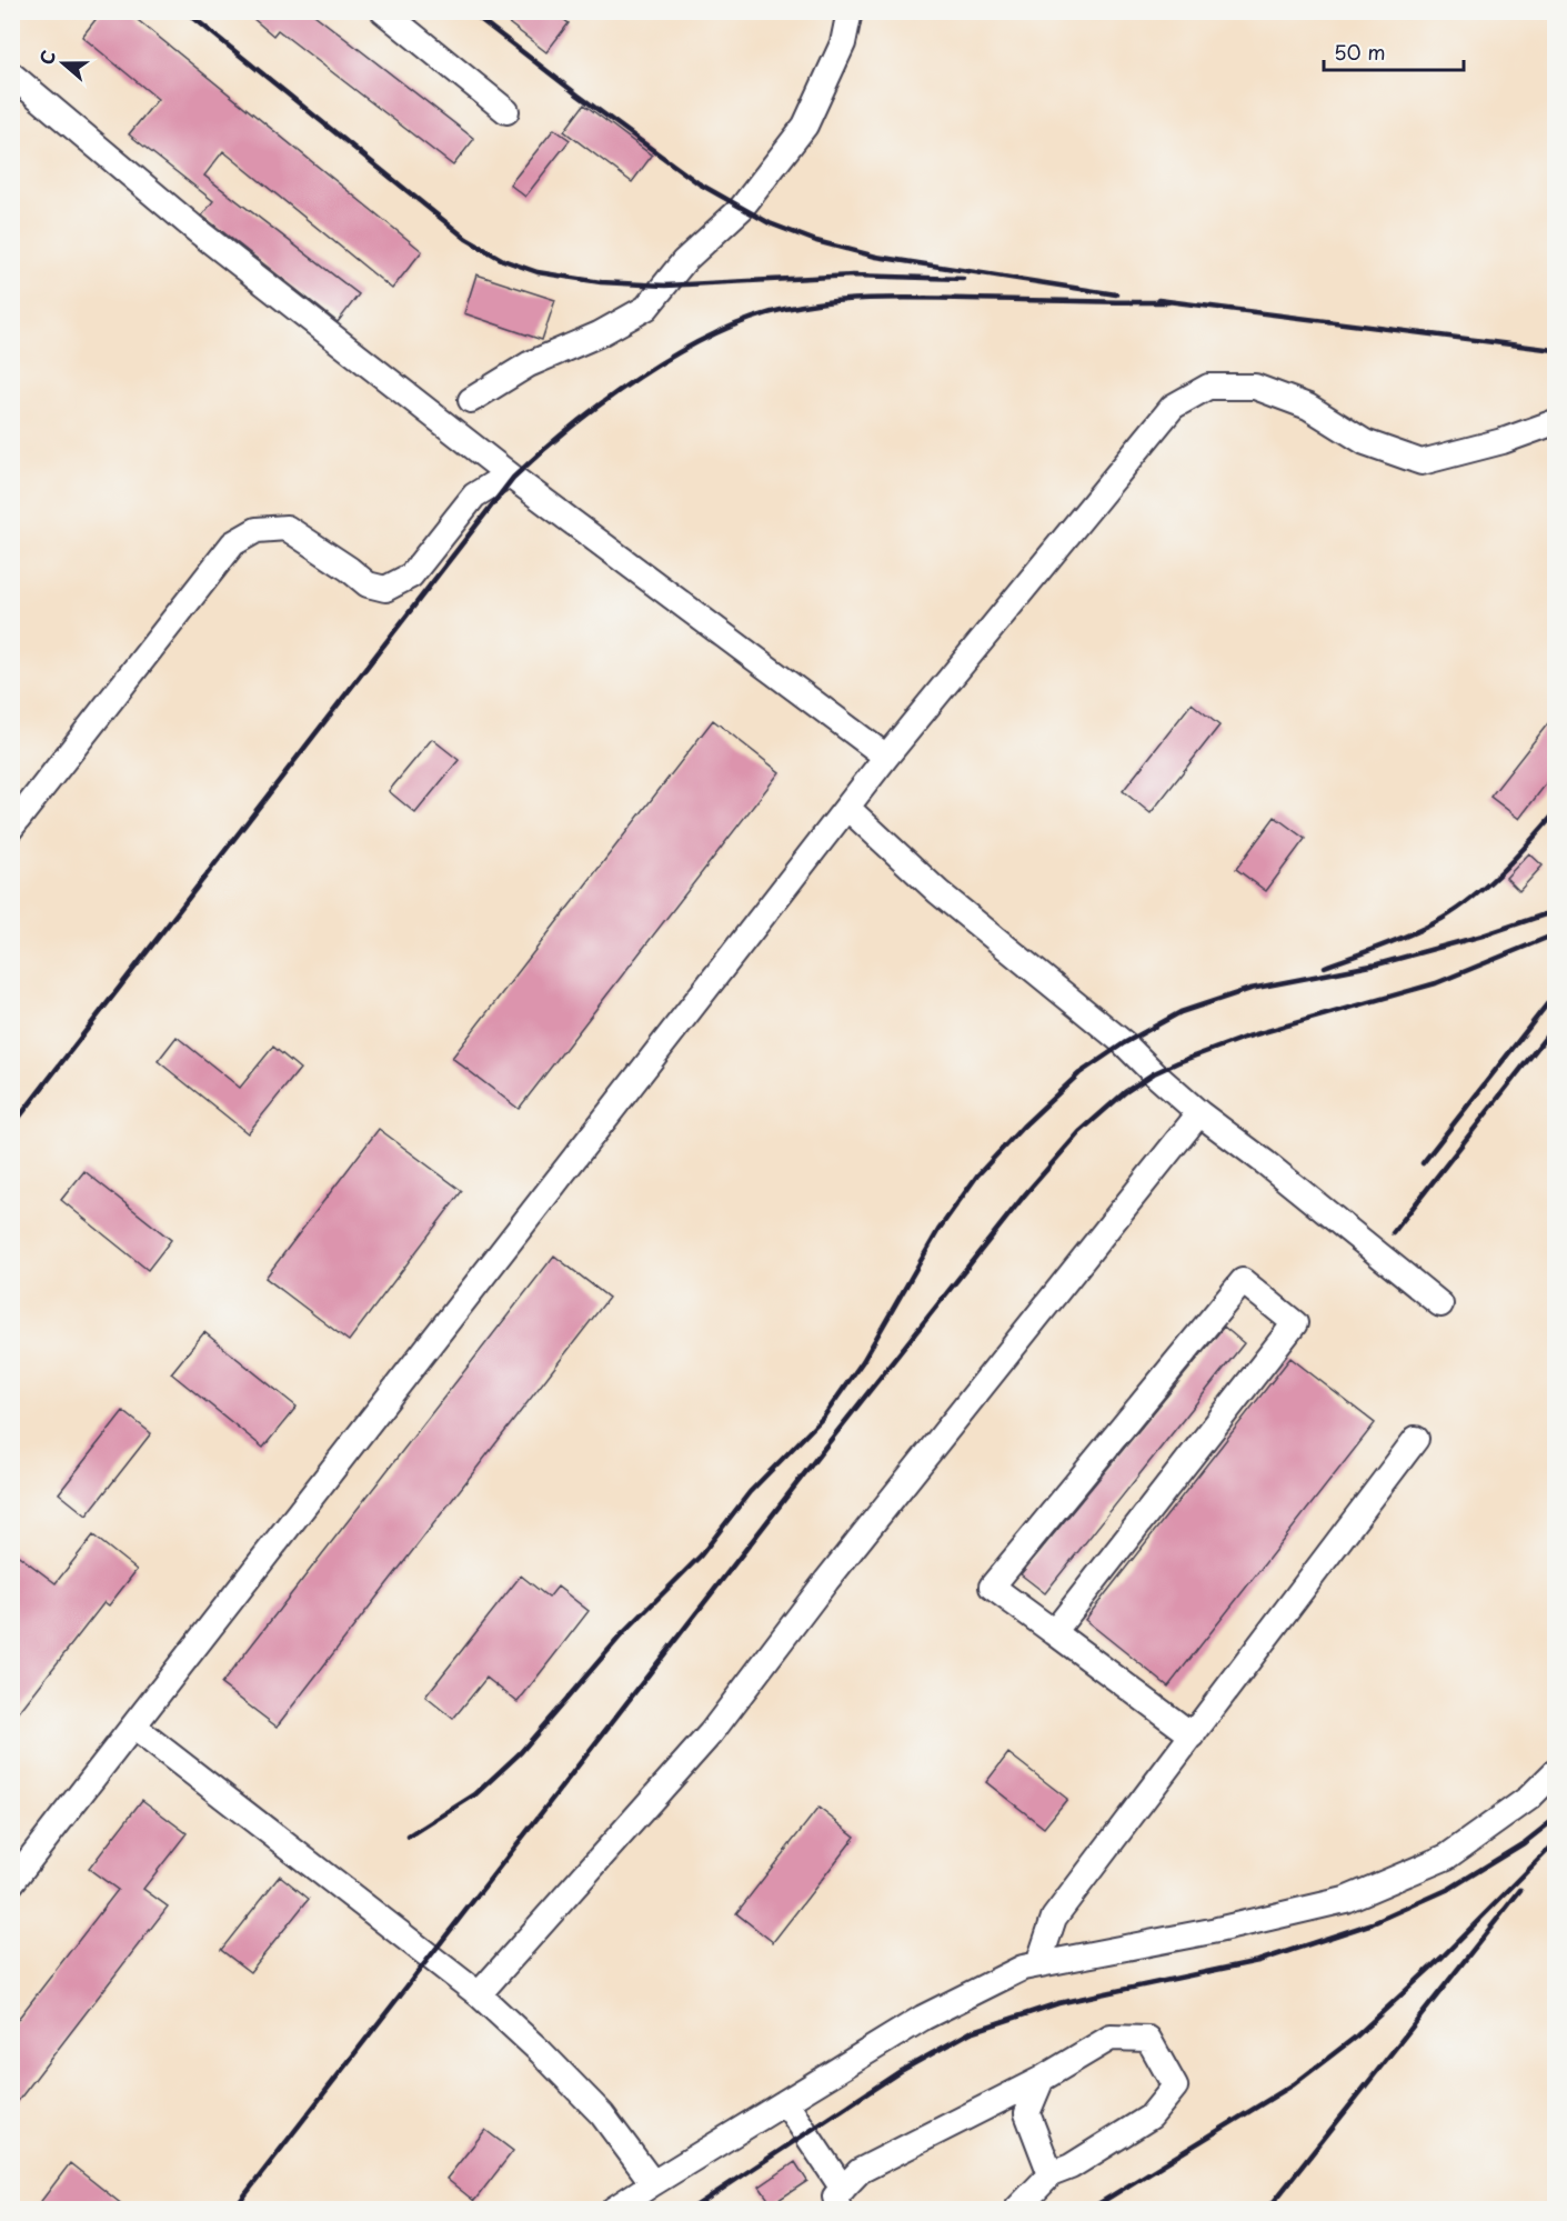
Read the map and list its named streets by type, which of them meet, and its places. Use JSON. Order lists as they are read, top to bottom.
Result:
{
  "scale_bar": "50 m",
  "north": "left"
}
